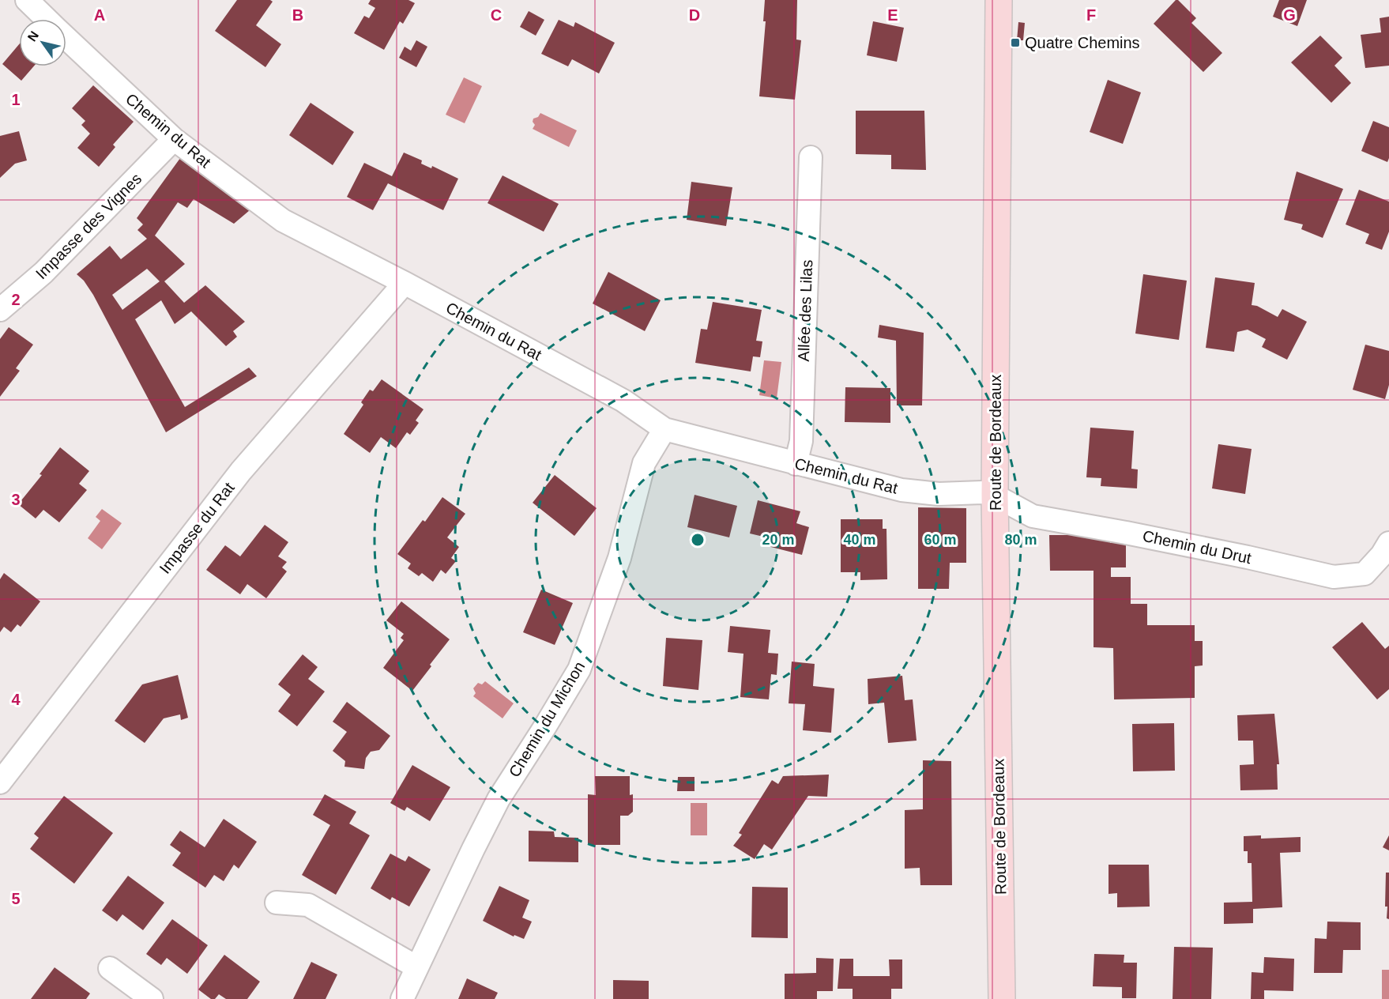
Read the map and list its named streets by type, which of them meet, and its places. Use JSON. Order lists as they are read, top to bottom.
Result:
{
  "streets": {
    "main road": ["Route de Bordeaux"],
    "street": [
      "Chemin du Rat",
      "Impasse des Vignes",
      "Allée des Lilas",
      "Impasse du Rat",
      "Chemin du Drut",
      "Chemin du Michon"
    ]
  },
  "crossings": [
    ["Chemin du Rat", "Impasse des Vignes"],
    ["Chemin du Rat", "Allée des Lilas"],
    ["Chemin du Rat", "Route de Bordeaux"],
    ["Chemin du Rat", "Impasse du Rat"],
    ["Chemin du Rat", "Chemin du Drut"],
    ["Chemin du Rat", "Chemin du Michon"],
    ["Route de Bordeaux", "Chemin du Drut"]
  ],
  "places": {
    "transit": ["Quatre Chemins"]
  },
  "north": "top left",
  "grid": {
    "columns": [
      "A",
      "B",
      "C",
      "D",
      "E",
      "F",
      "G"
    ],
    "rows": [
      "1",
      "2",
      "3",
      "4",
      "5"
    ]
  },
  "rings": [
    "20 m",
    "40 m",
    "60 m",
    "80 m"
  ]
}
